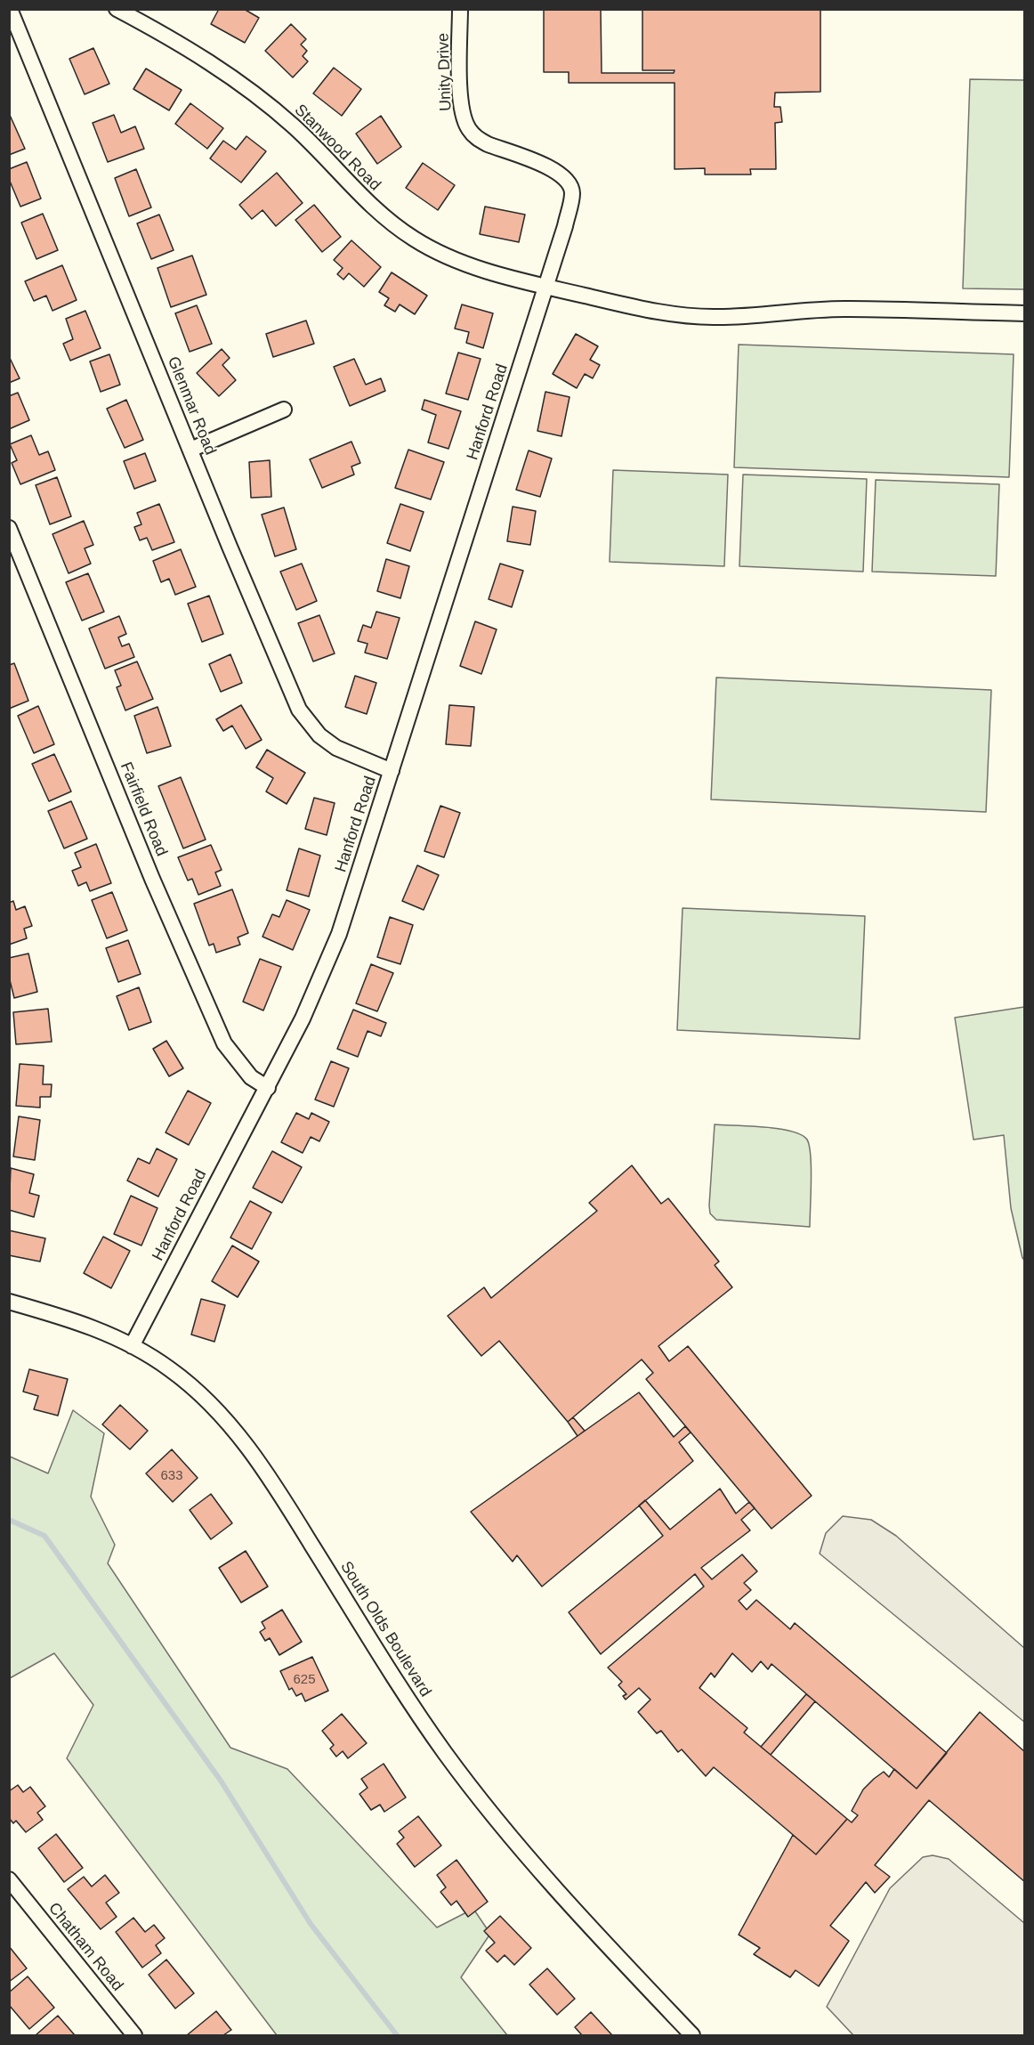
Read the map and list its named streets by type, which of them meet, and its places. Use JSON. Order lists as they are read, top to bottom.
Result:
{
  "streets": {
    "street": [
      "Unity Drive",
      "Stanwood Road",
      "Glenmar Road",
      "Hanford Road",
      "Fairfield Road",
      "South Olds Boulevard",
      "Chatham Road"
    ]
  },
  "crossings": [
    ["Unity Drive", "Stanwood Road"],
    ["Unity Drive", "Hanford Road"],
    ["Stanwood Road", "Hanford Road"],
    ["Glenmar Road", "Hanford Road"],
    ["Hanford Road", "Fairfield Road"],
    ["Hanford Road", "South Olds Boulevard"]
  ],
  "house_numbers": ["633", "625"]
}
